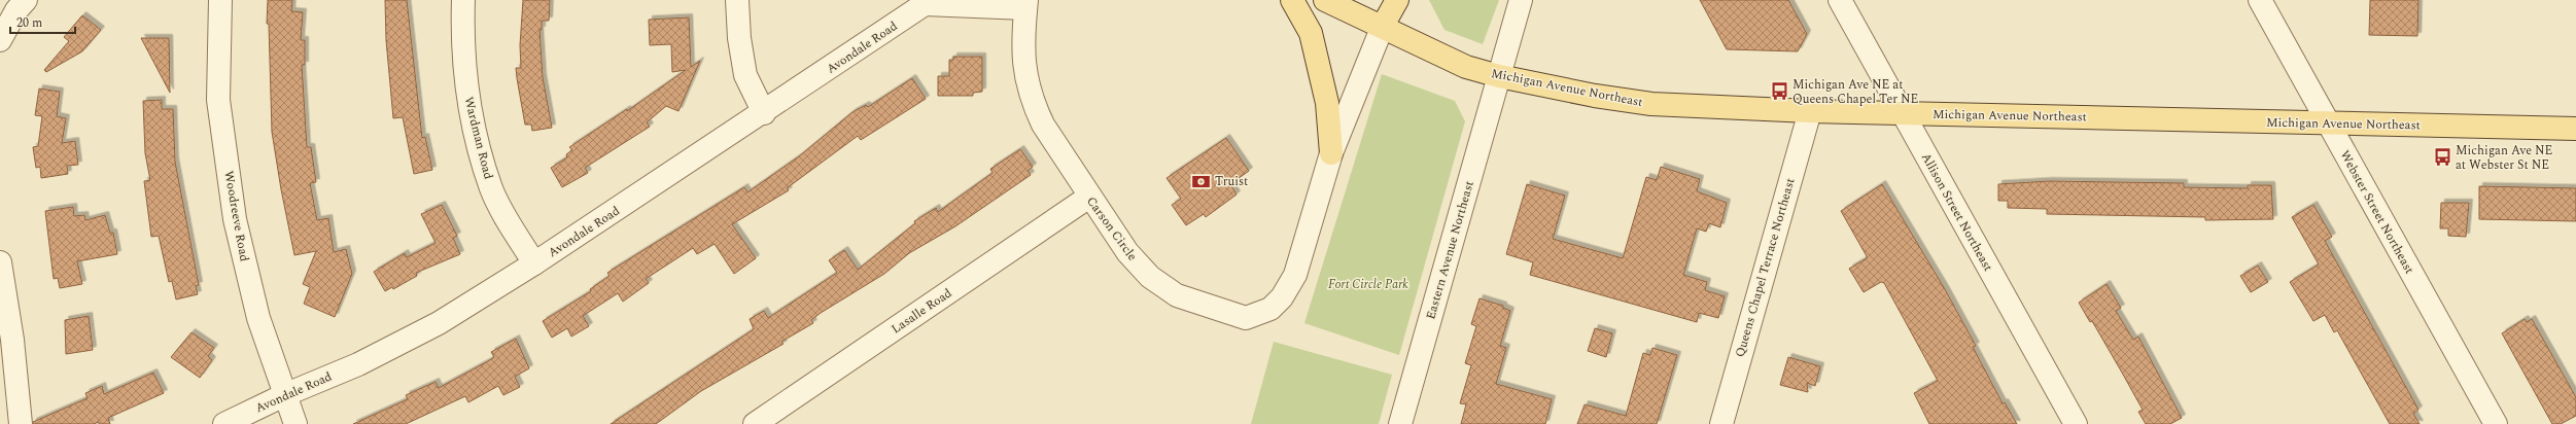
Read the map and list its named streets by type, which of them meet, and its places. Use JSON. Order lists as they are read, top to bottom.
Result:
{
  "streets": {
    "main road": ["Michigan Avenue Northeast"],
    "street": [
      "Avondale Road",
      "Wardman Road",
      "Allison Street Northeast",
      "Webster Street Northeast",
      "Woodreeve Road",
      "Carson Circle",
      "Eastern Avenue Northeast",
      "Queens Chapel Terrace Northeast",
      "Lasalle Road"
    ]
  },
  "crossings": [
    ["Avondale Road", "Wardman Road"],
    ["Avondale Road", "Woodreeve Road"],
    ["Michigan Avenue Northeast", "Allison Street Northeast"],
    ["Michigan Avenue Northeast", "Webster Street Northeast"],
    ["Michigan Avenue Northeast", "Carson Circle"],
    ["Michigan Avenue Northeast", "Eastern Avenue Northeast"],
    ["Michigan Avenue Northeast", "Queens Chapel Terrace Northeast"],
    ["Carson Circle", "Lasalle Road"]
  ],
  "parks": ["Fort Circle Park"],
  "places": {
    "bus stop": ["Michigan Ave NE at Queens Chapel Ter NE", "Michigan Ave NE at Webster St NE"],
    "bank": ["Truist"]
  },
  "scale_bar": "20 m"
}
